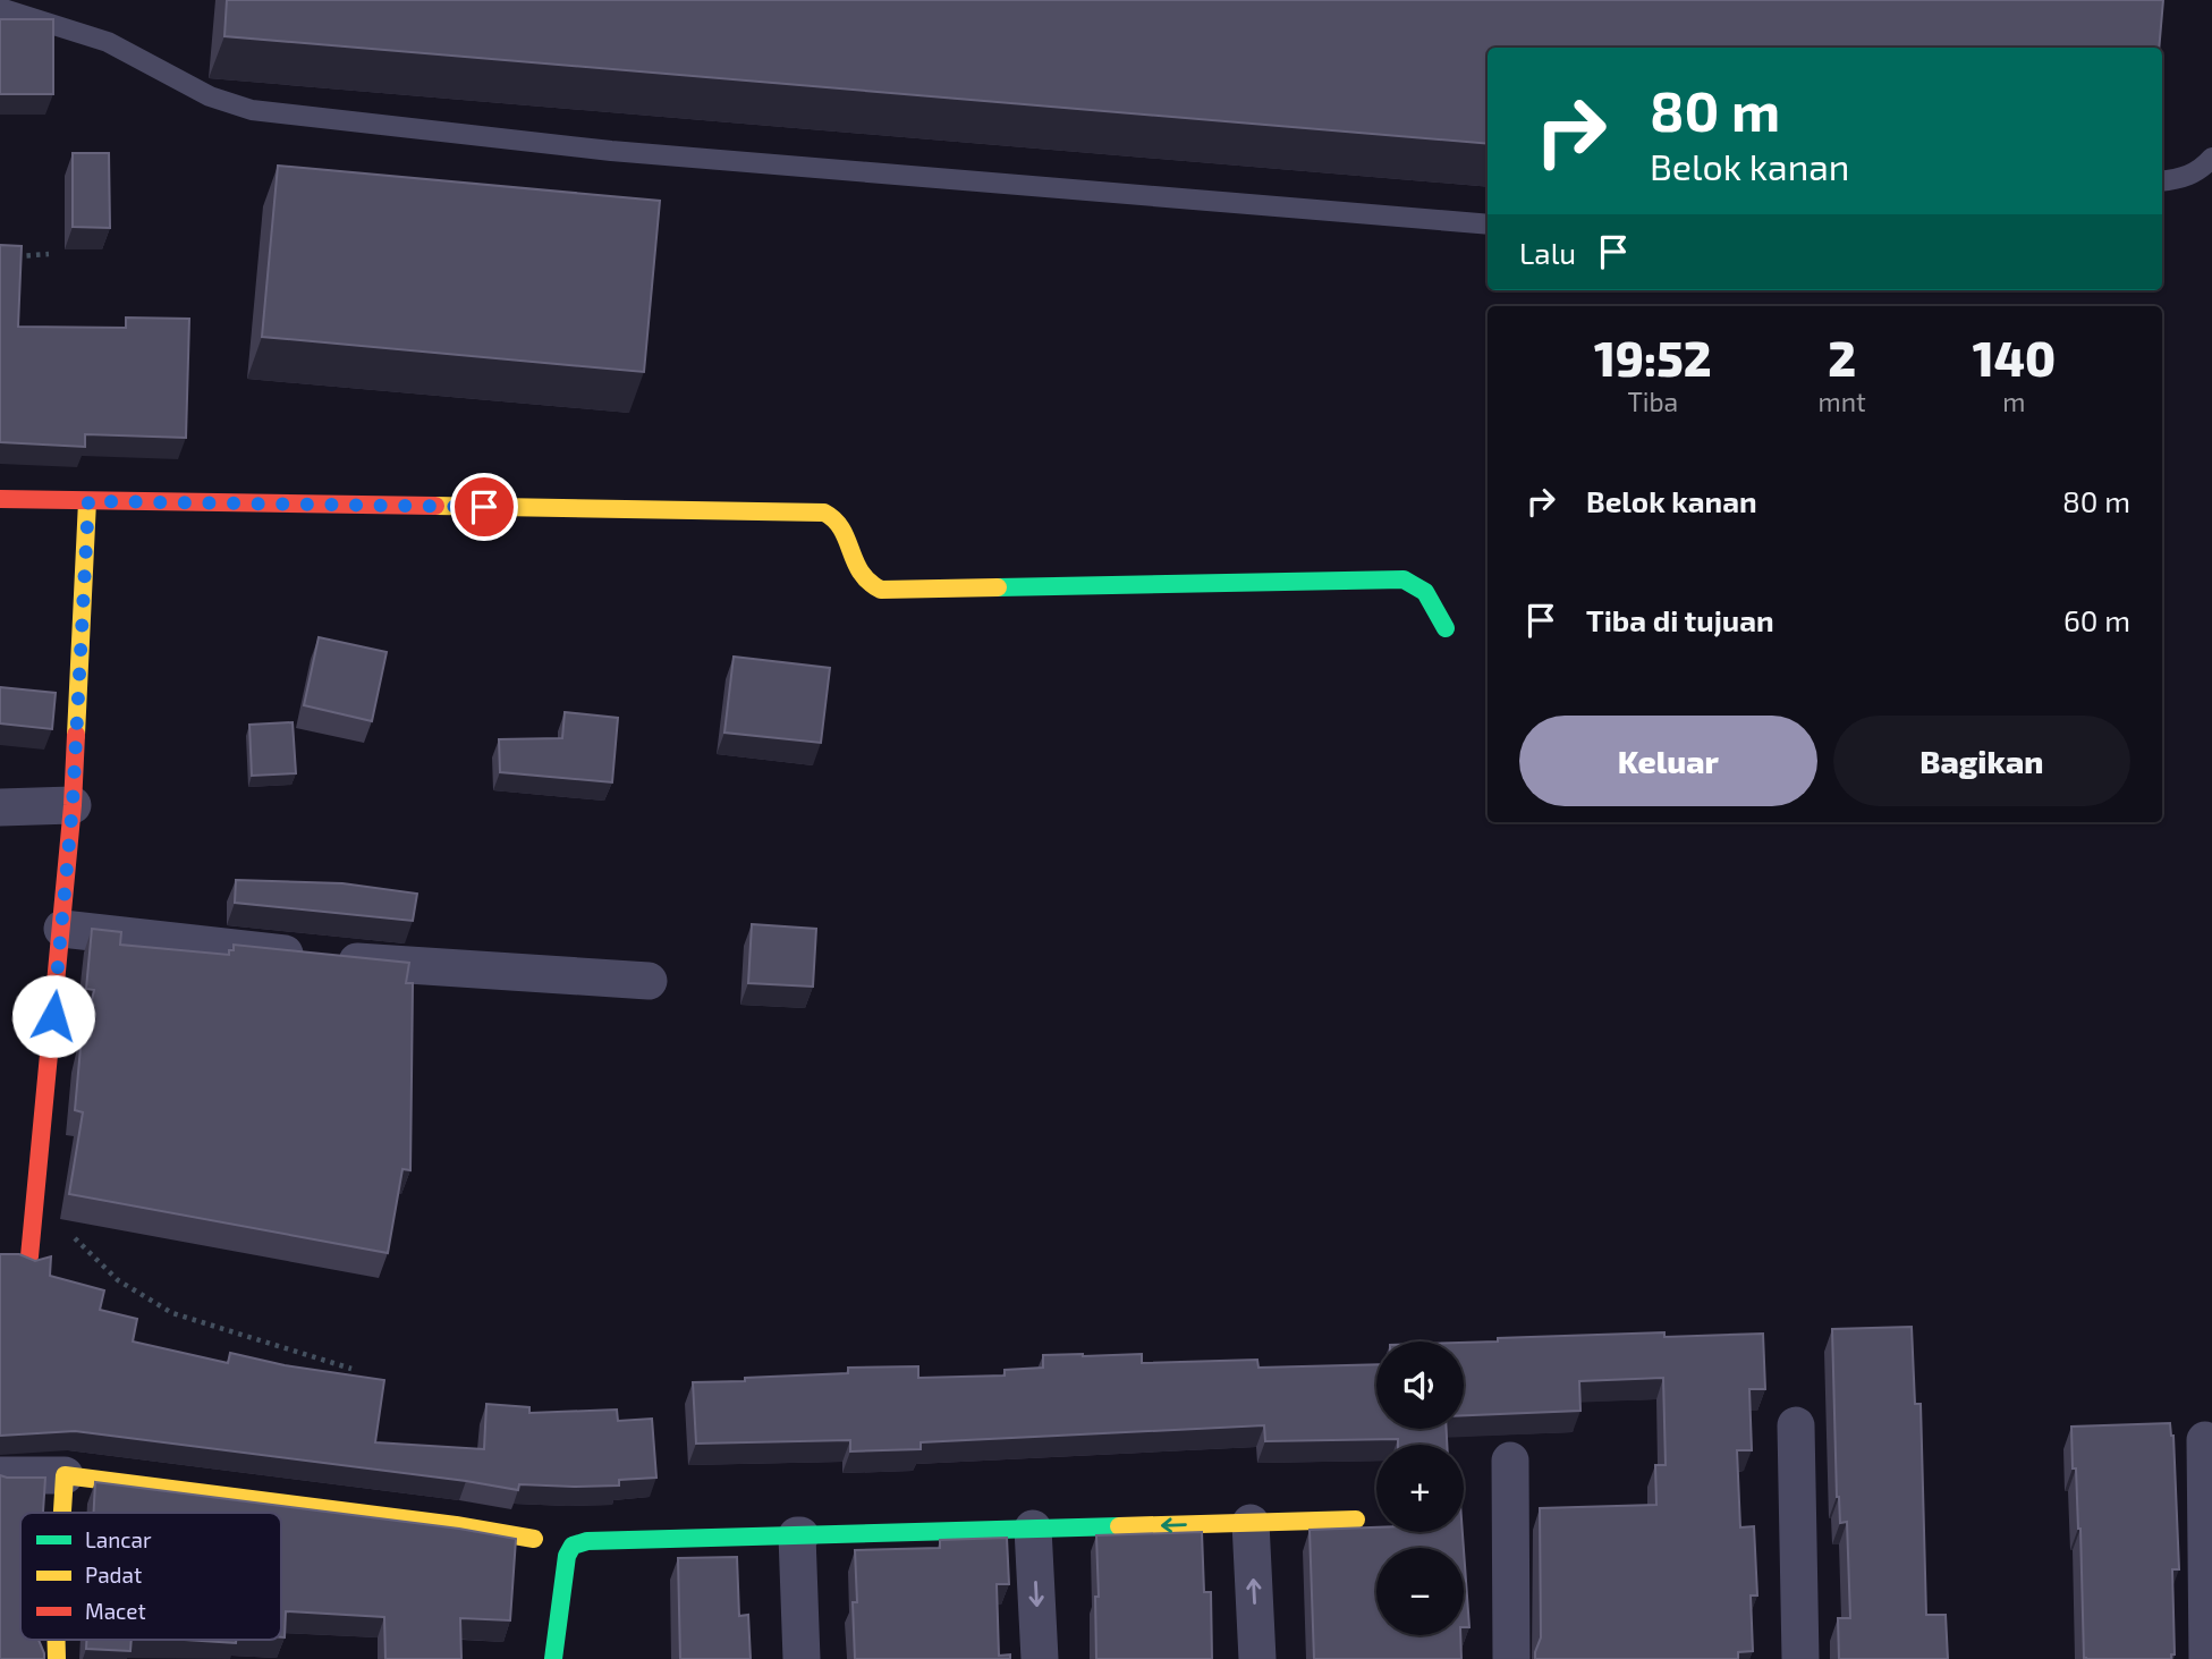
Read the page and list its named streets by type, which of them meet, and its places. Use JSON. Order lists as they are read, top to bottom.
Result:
{
  "legend": ["Lancar", "Padat", "Macet"],
  "page": {
    "turn": ["80 m", "Belok kanan"],
    "then": "Lalu",
    "eta": [
      "19:52",
      "Tiba",
      "2",
      "mnt",
      "140",
      "m"
    ],
    "list": [
      {
        "name": "Belok kanan",
        "value": "80 m"
      },
      {
        "name": "Tiba di tujuan",
        "value": "60 m"
      }
    ],
    "buttons": ["Keluar", "Bagikan"],
    "map_buttons": ["+", "−"]
  }
}
